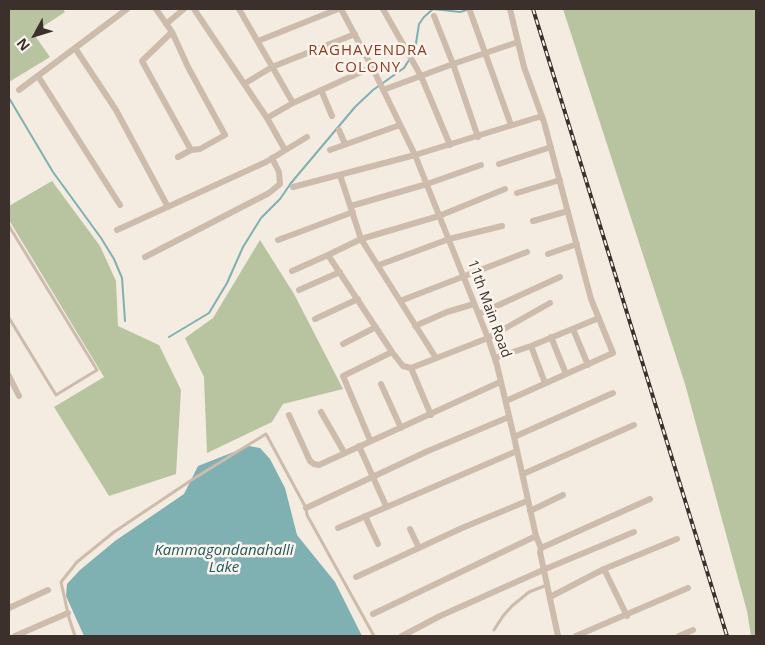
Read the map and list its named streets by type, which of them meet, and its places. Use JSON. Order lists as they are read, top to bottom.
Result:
{
  "streets": {
    "street": ["11th Main Road"]
  },
  "districts": ["RAGHAVENDRA COLONY"],
  "water": ["Kammagondanahalli Lake"],
  "north": "bottom left"
}
